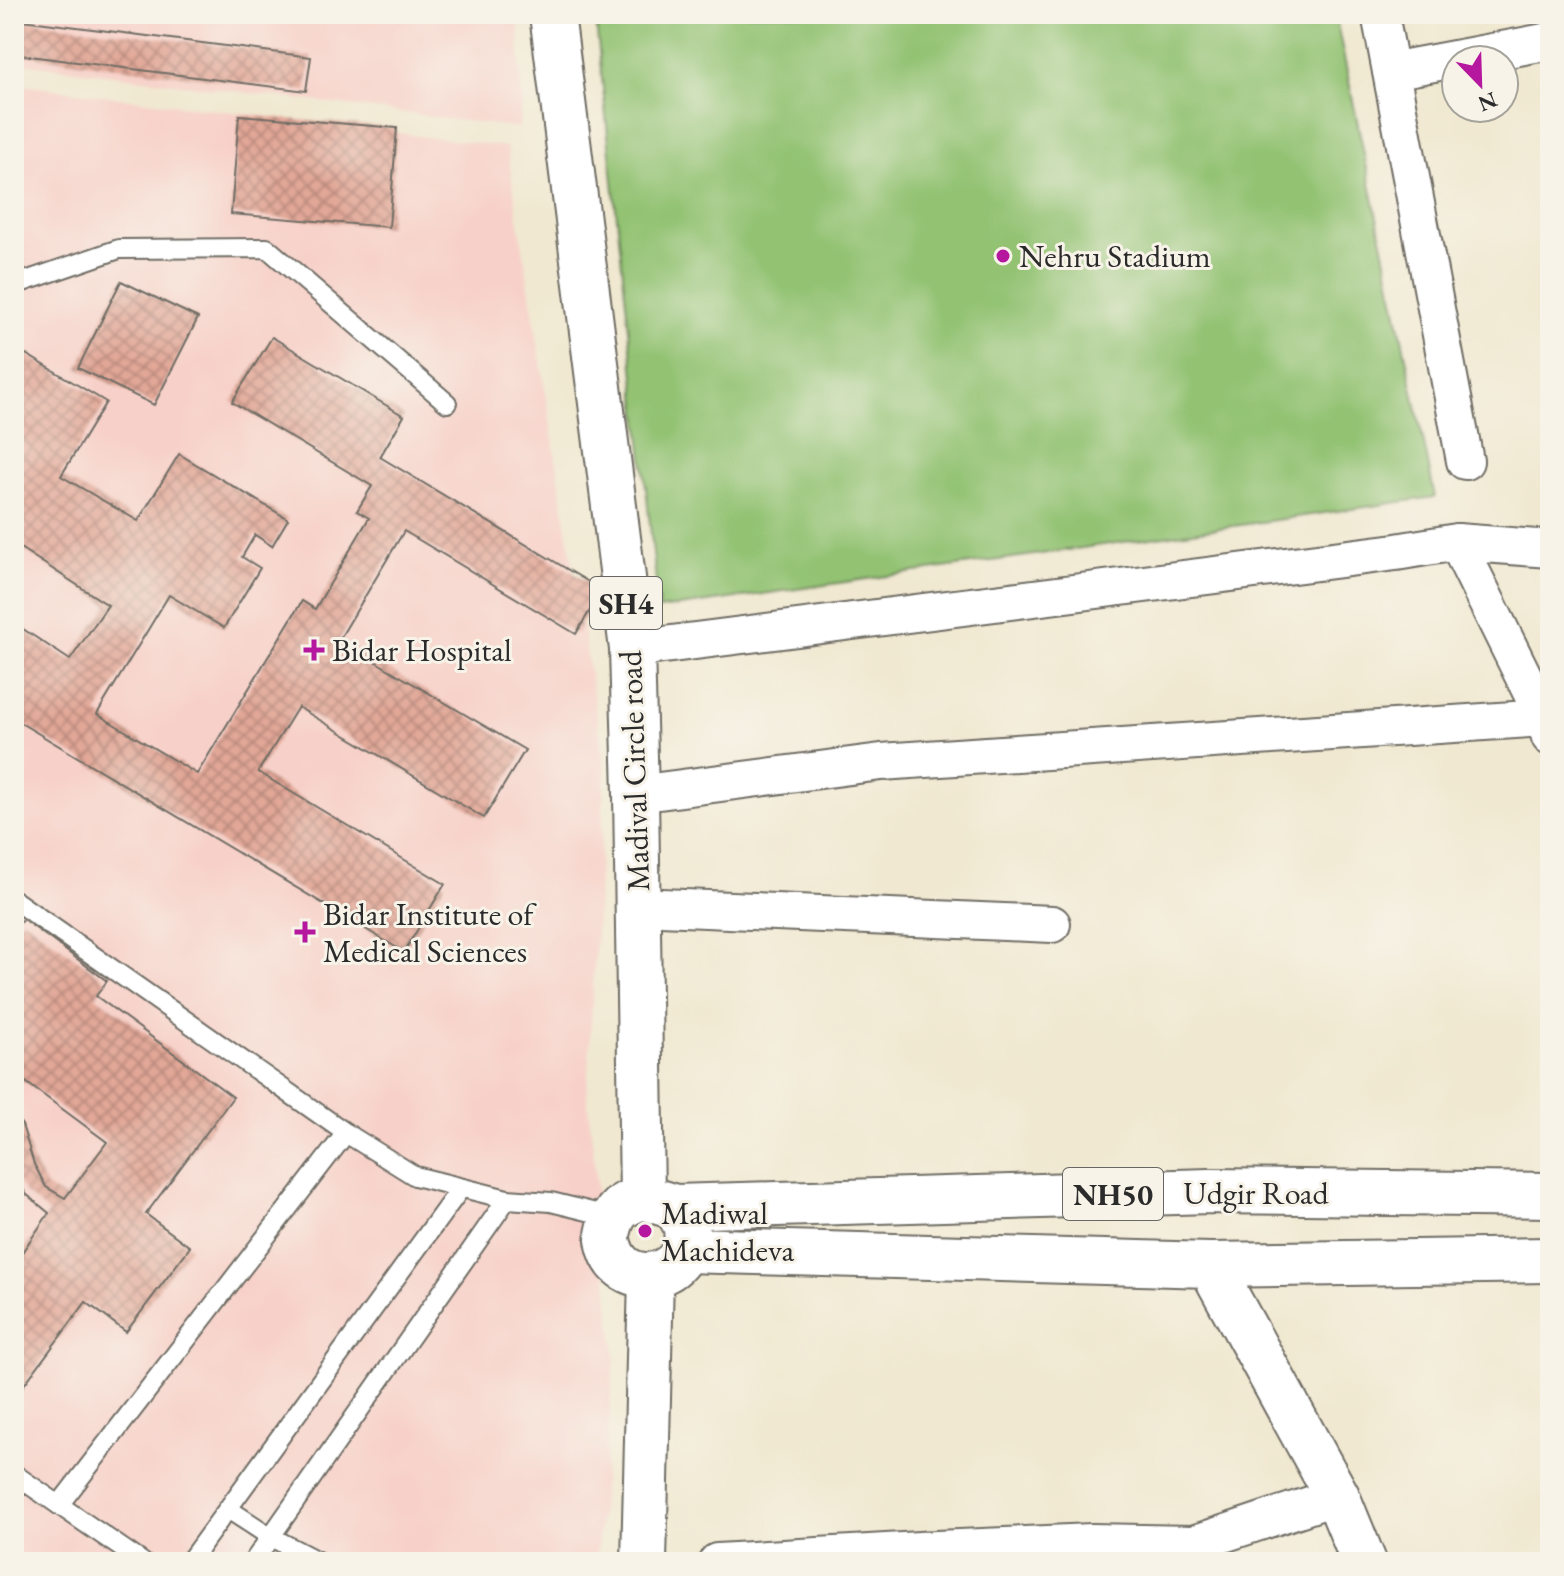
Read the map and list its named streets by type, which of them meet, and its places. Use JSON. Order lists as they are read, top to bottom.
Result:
{
  "streets": {
    "main road": [
      "SH4",
      "Madival Circle road",
      "Udgir Road",
      "NH50"
    ]
  },
  "crossings": [
    ["Madival Circle road", "Udgir Road"],
    ["Madival Circle road", "NH50"],
    ["Udgir Road", "NH50"]
  ],
  "places": {
    "other": ["Nehru Stadium", "Madiwal Machideva"],
    "health": ["Bidar Hospital", "Bidar Institute of Medical Sciences"]
  },
  "north": "bottom right"
}
